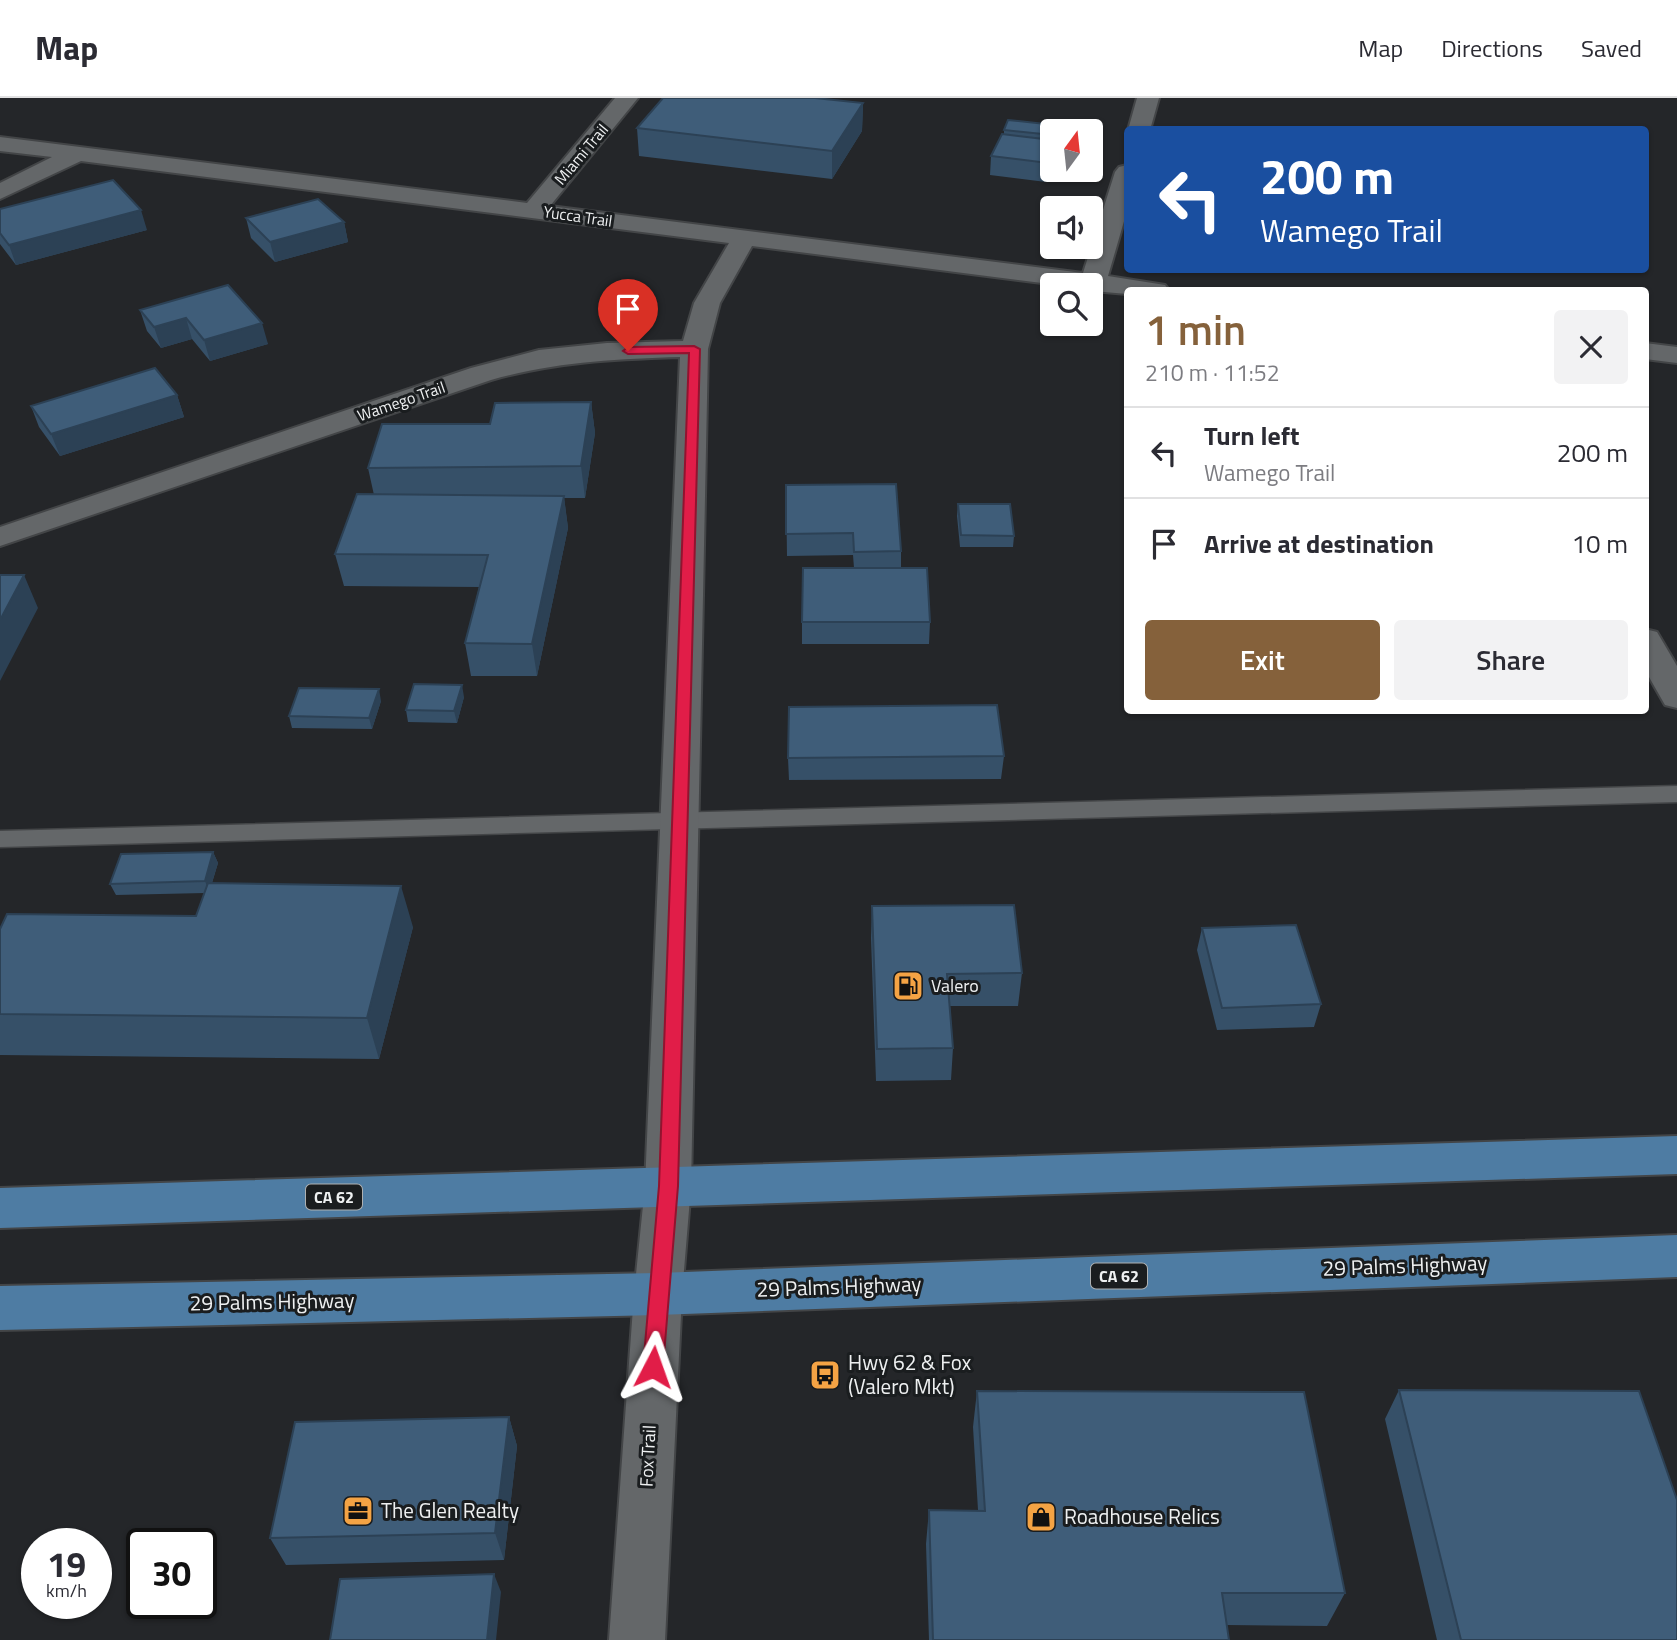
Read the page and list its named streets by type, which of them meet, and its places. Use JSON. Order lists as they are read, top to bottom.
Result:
{
  "streets": {
    "main road": ["CA 62", "29 Palms Highway"],
    "street": [
      "Miami Trail",
      "Yucca Trail",
      "Wamego Trail",
      "Fox Trail"
    ]
  },
  "crossings": [
    ["Miami Trail", "Yucca Trail"],
    ["Wamego Trail", "Fox Trail"],
    ["CA 62", "Fox Trail"],
    ["29 Palms Highway", "Fox Trail"]
  ],
  "places": {
    "fuel station": ["Valero"],
    "bus stop": ["Hwy 62 & Fox (Valero Mkt)"],
    "office": ["The Glen Realty"],
    "shop": ["Roadhouse Relics"]
  },
  "north": "top",
  "page": {
    "header": "Map",
    "nav": ["Map", "Directions", "Saved"],
    "turn": ["200 m", "Wamego Trail"],
    "heading": ["1 min", "210 m · 11:52"],
    "list": [
      {
        "name": "Turn left",
        "note": "Wamego Trail",
        "value": "200 m"
      },
      {
        "name": "Arrive at destination",
        "value": "10 m"
      }
    ],
    "buttons": ["Exit", "Share"],
    "speed": "19 km/h",
    "limit": "30"
  }
}
